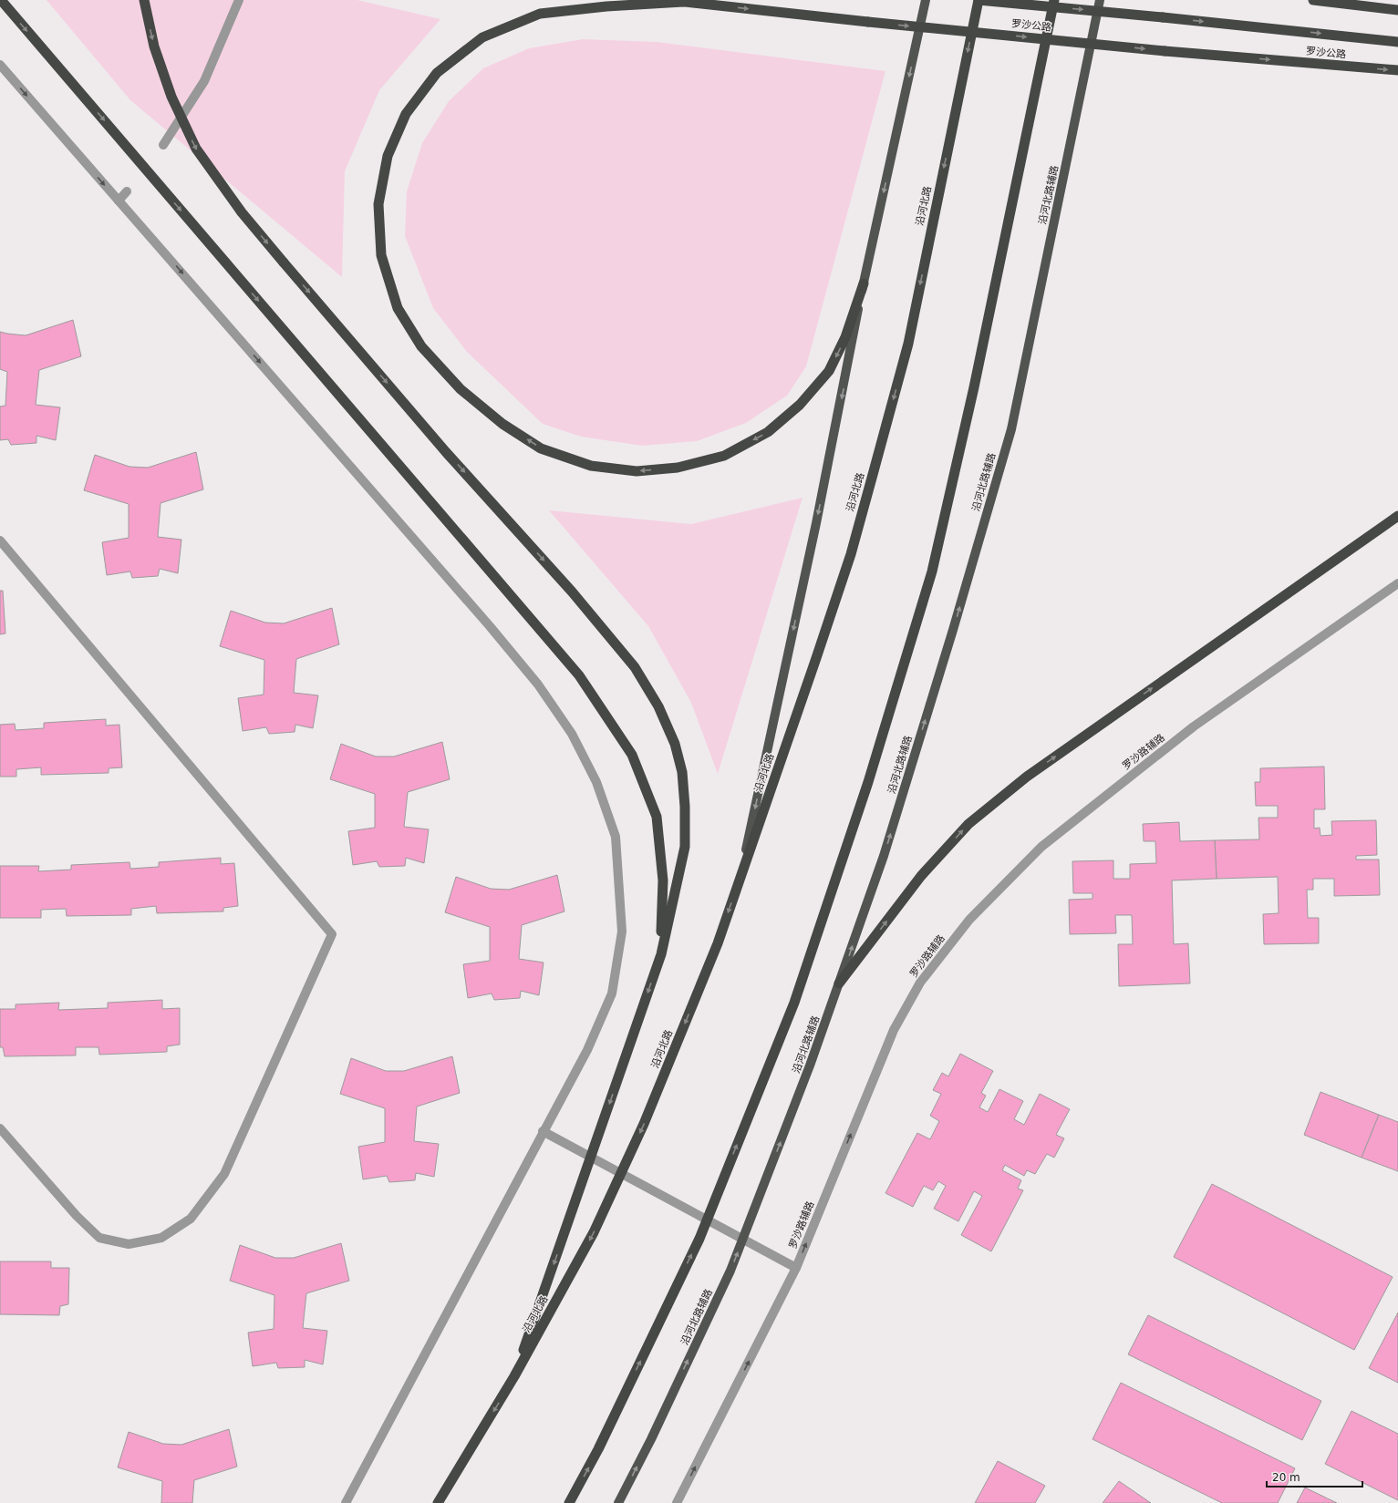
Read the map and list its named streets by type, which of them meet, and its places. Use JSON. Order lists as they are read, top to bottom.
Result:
{
  "streets": {
    "highway": ["罗沙公路", "沿河北路"],
    "main road": ["沿河北路辅路"],
    "street": ["罗沙路辅路"]
  },
  "one_way": ["沿河北路辅路", "罗沙路辅路"],
  "scale_bar": "20 m"
}
